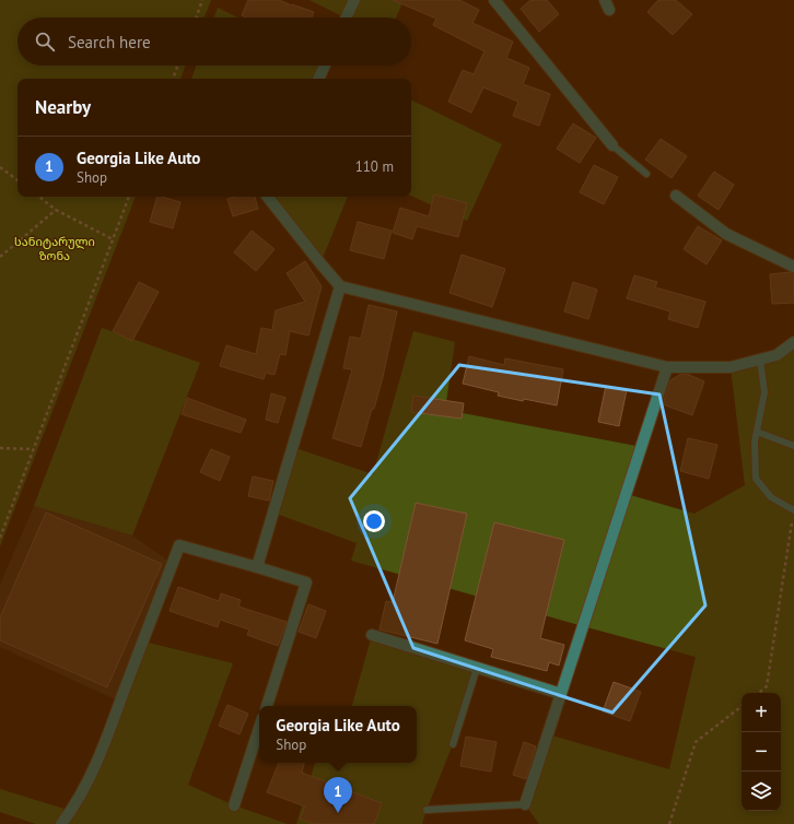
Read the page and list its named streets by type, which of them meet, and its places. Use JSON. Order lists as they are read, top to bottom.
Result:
{
  "parks": ["სანიტარული ზონა"],
  "page": {
    "search": "Search here",
    "heading": "Nearby",
    "list": [
      {
        "mark": "1",
        "name": "Georgia Like Auto",
        "note": "Shop",
        "value": "110 m"
      }
    ],
    "map_buttons": ["+", "−"],
    "popup": ["Georgia Like Auto", "Shop"],
    "pins": "1"
  }
}
